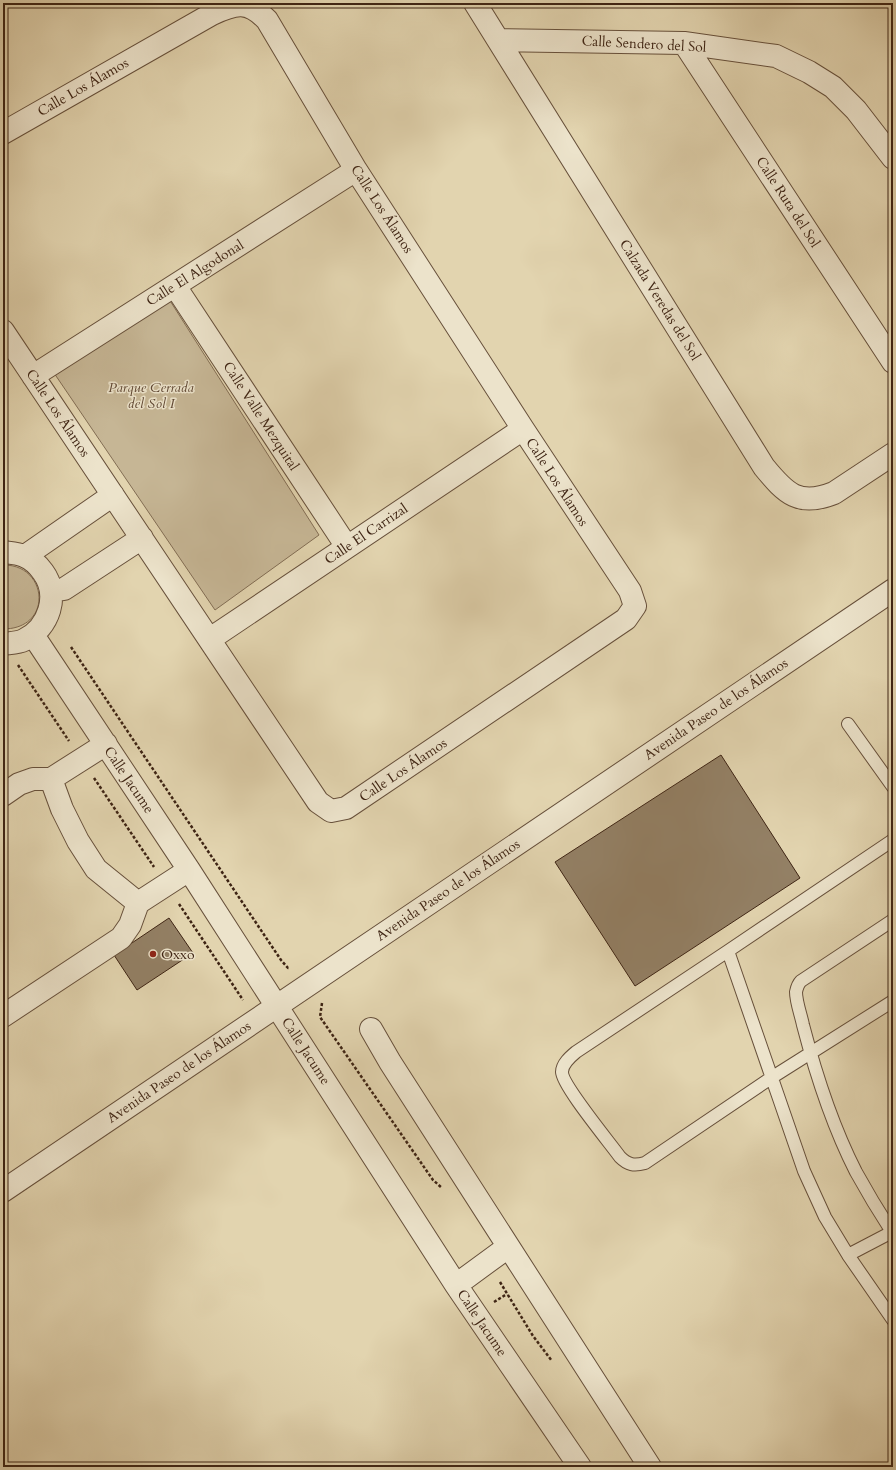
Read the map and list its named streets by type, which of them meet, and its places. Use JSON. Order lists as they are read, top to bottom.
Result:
{
  "streets": {
    "street": [
      "Calle Sendero del Sol",
      "Calle Los Álamos",
      "Calle Ruta del Sol",
      "Calle El Algodonal",
      "Calzada Veredas del Sol",
      "Calle Valle Mezquital",
      "Calle El Carrizal",
      "Avenida Paseo de los Álamos",
      "Calle Jacume"
    ]
  },
  "crossings": [
    ["Calle Sendero del Sol", "Calle Ruta del Sol"],
    ["Calle Sendero del Sol", "Calzada Veredas del Sol"],
    ["Calle Los Álamos", "Calle El Algodonal"],
    ["Calle Los Álamos", "Calle El Carrizal"],
    ["Calle El Algodonal", "Calle Valle Mezquital"],
    ["Calle Valle Mezquital", "Calle El Carrizal"],
    ["Avenida Paseo de los Álamos", "Calle Jacume"]
  ],
  "parks": ["Parque Cerrada del Sol I"],
  "places": ["Oxxo"]
}
